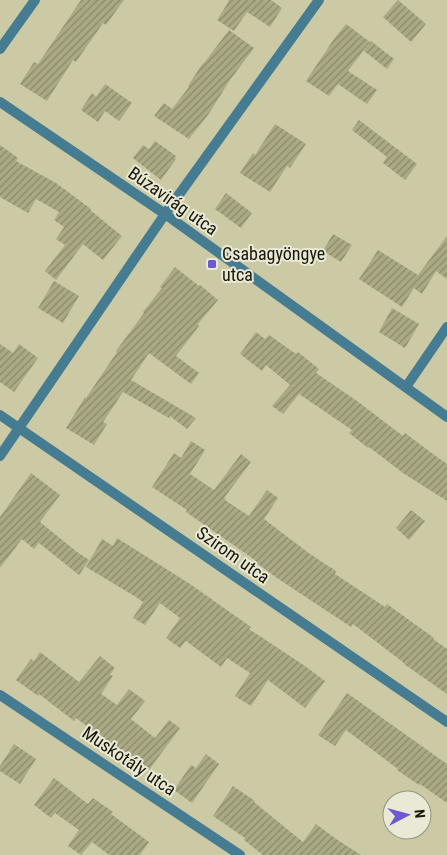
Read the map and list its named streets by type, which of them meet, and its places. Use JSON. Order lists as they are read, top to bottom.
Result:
{
  "streets": {
    "street": ["Búzavirág utca", "Szirom utca", "Muskotály utca"]
  },
  "places": {
    "transit": ["Csabagyöngye utca"]
  },
  "north": "right"
}
